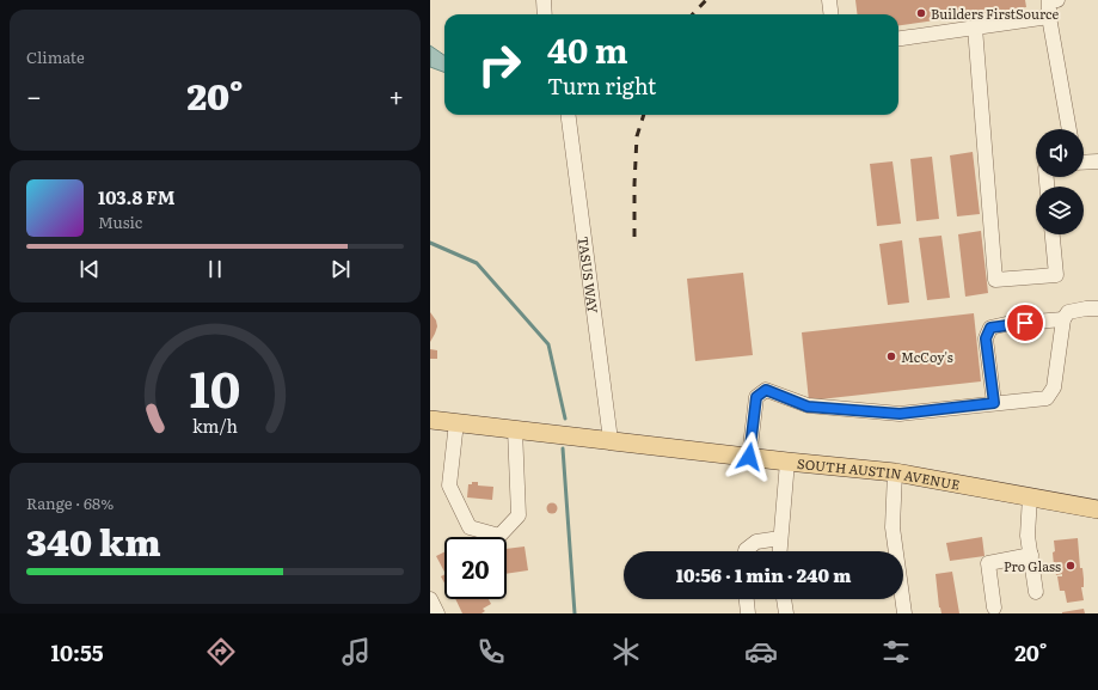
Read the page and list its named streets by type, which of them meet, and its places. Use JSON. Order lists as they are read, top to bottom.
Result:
{
  "streets": {
    "main road": ["SOUTH AUSTIN AVENUE"],
    "street": ["TASUS WAY"]
  },
  "crossings": [
    ["TASUS WAY", "SOUTH AUSTIN AVENUE"]
  ],
  "places": ["Builders FirstSource", "McCoy's", "Pro Glass"],
  "page": {
    "tile": [
      "Climate",
      ["Range · 68%", "340 km"]
    ],
    "turn": ["40 m", "Turn right"],
    "heat": ["−", "20°", "+"],
    "song": ["103.8 FM", "Music"],
    "limit": "20",
    "trip": "10:56 · 1 min · 240 m",
    "tabs": ["10:55", "20°"],
    "gauge": ["10", "km/h"]
  }
}
